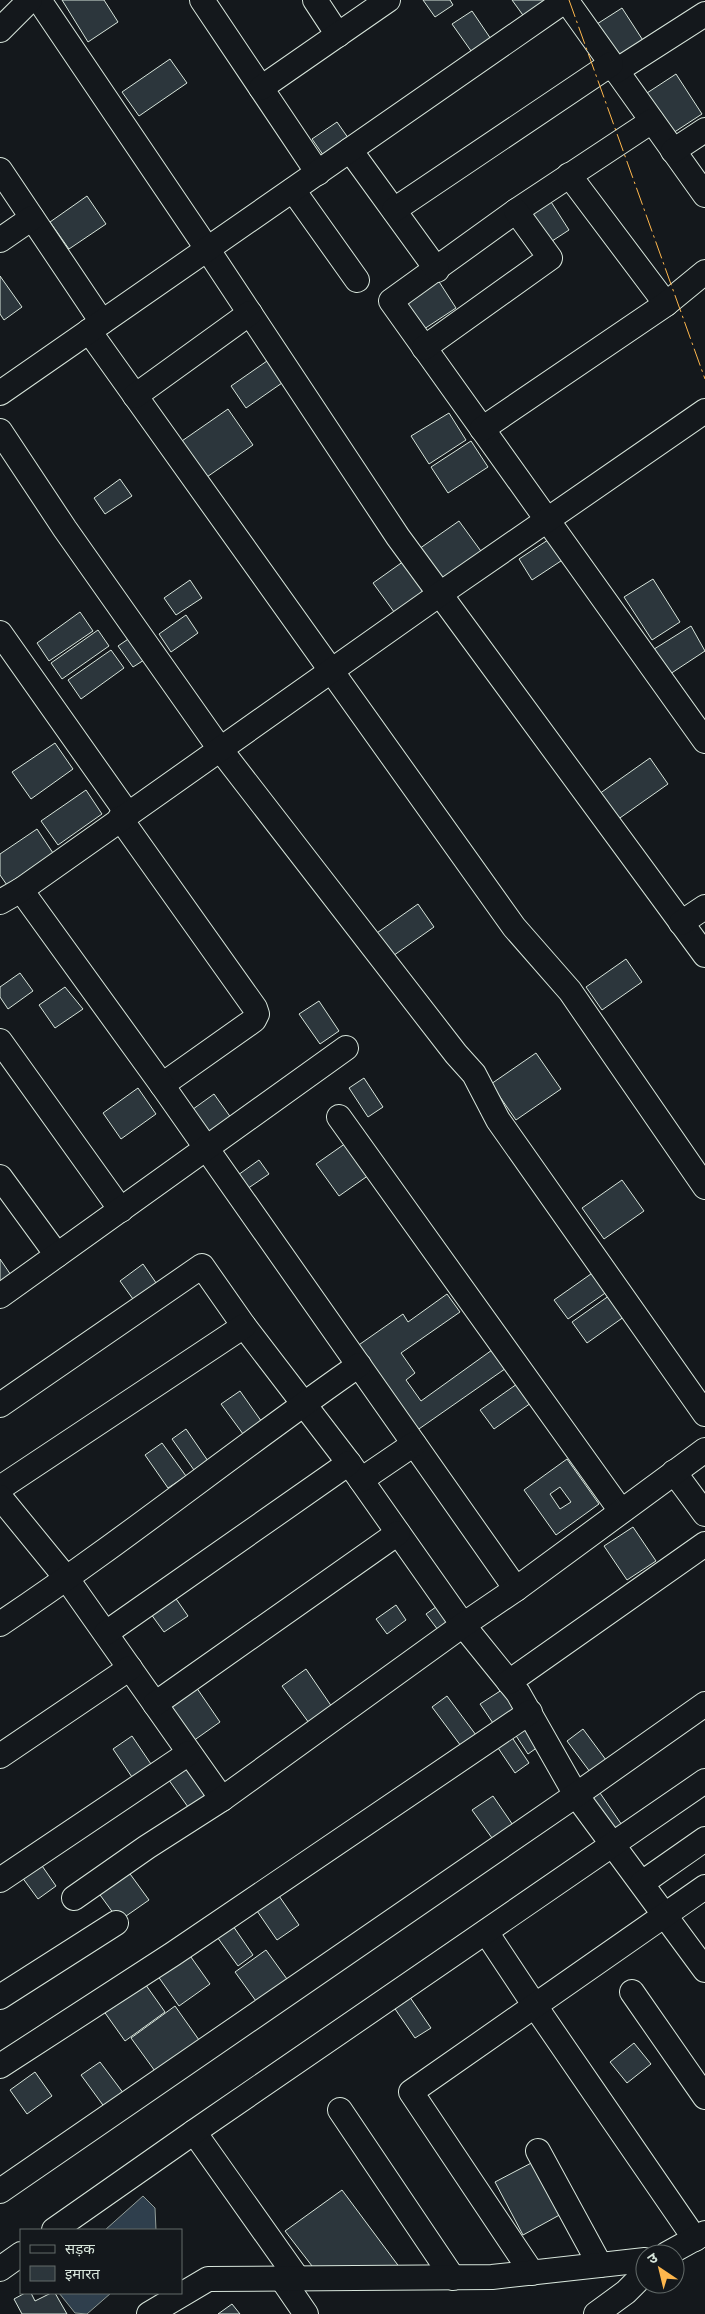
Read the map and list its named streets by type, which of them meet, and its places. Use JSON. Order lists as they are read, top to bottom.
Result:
{
  "legend": ["सड़क", "इमारत"],
  "north": "top left"
}
